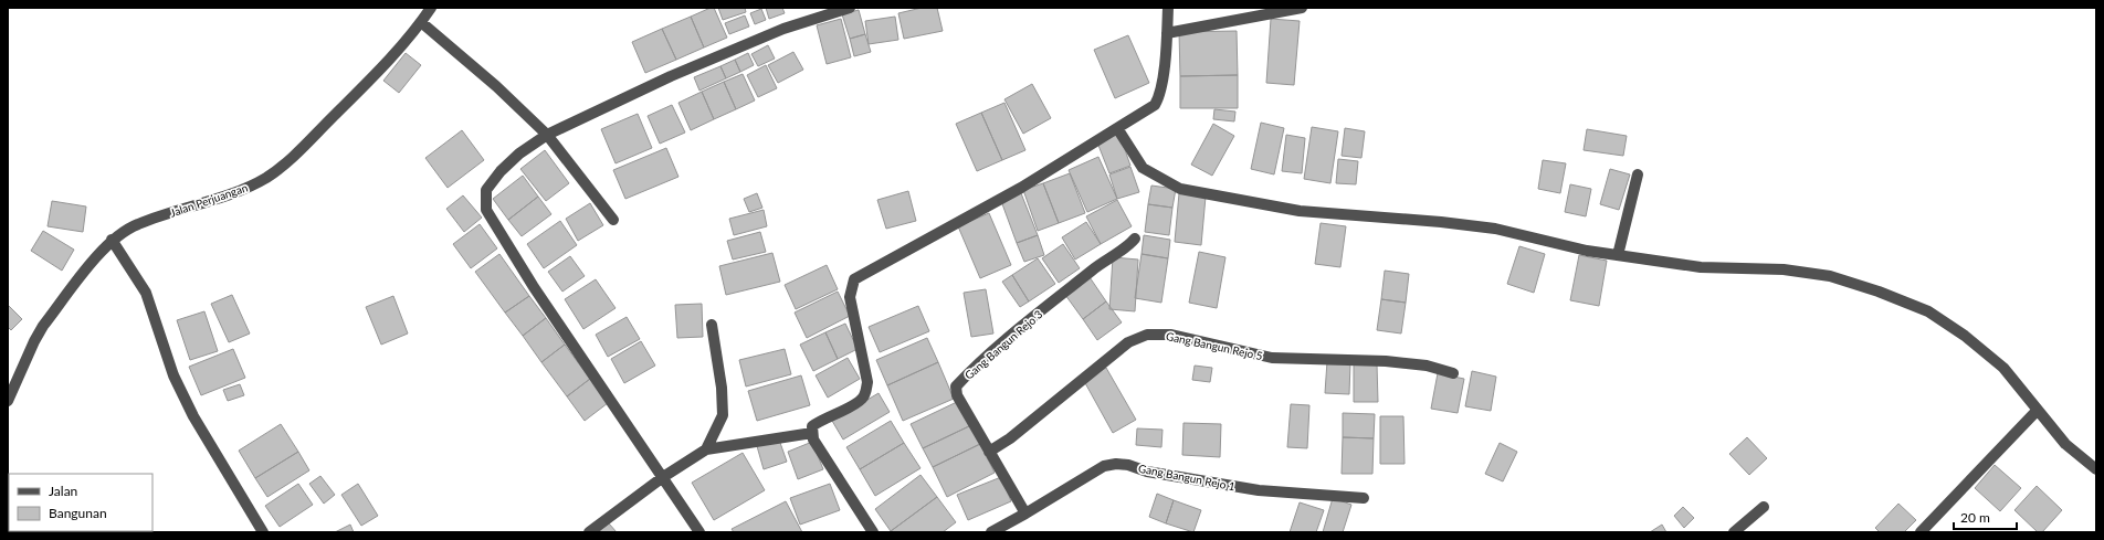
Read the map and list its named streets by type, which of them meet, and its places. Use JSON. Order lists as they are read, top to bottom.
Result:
{
  "streets": {
    "street": [
      "Jalan Perjuangan",
      "Gang Bangun Rejo 3",
      "Gang Bangun Rejo 5",
      "Gang Bangun Rejo 1"
    ]
  },
  "crossings": [
    ["Gang Bangun Rejo 3", "Gang Bangun Rejo 5"],
    ["Gang Bangun Rejo 3", "Gang Bangun Rejo 1"]
  ],
  "legend": ["Jalan", "Bangunan"],
  "scale_bar": "20 m"
}
